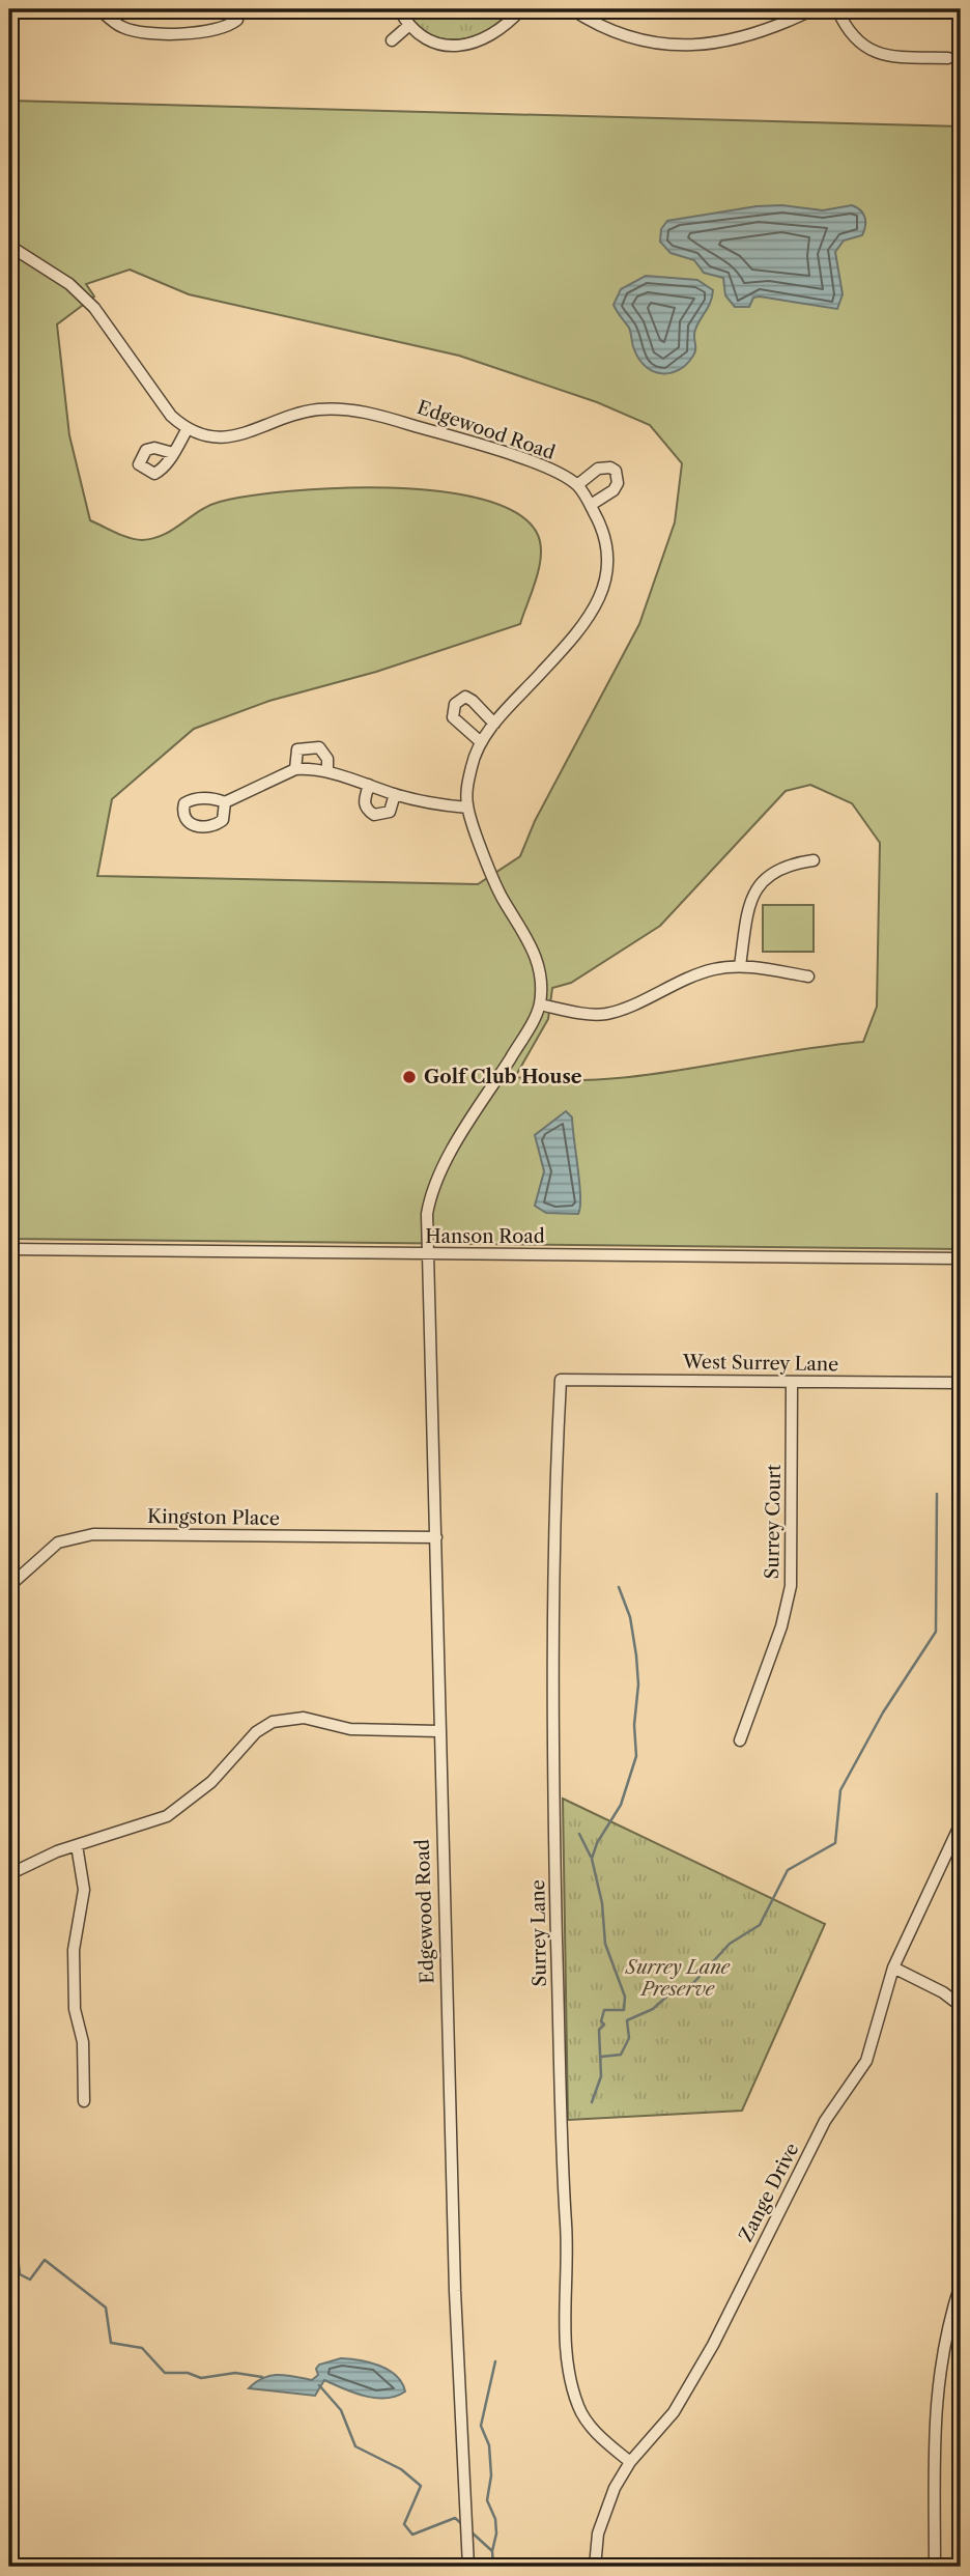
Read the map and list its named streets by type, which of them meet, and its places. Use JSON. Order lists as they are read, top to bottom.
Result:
{
  "streets": {
    "street": [
      "Edgewood Road",
      "Hanson Road",
      "West Surrey Lane",
      "Kingston Place",
      "Surrey Court",
      "Surrey Lane",
      "Zange Drive"
    ]
  },
  "crossings": [
    ["Edgewood Road", "Hanson Road"],
    ["Edgewood Road", "Kingston Place"],
    ["West Surrey Lane", "Surrey Court"],
    ["West Surrey Lane", "Surrey Lane"],
    ["Surrey Lane", "Zange Drive"]
  ],
  "parks": ["Surrey Lane Preserve"],
  "places": ["Golf Club House"]
}
